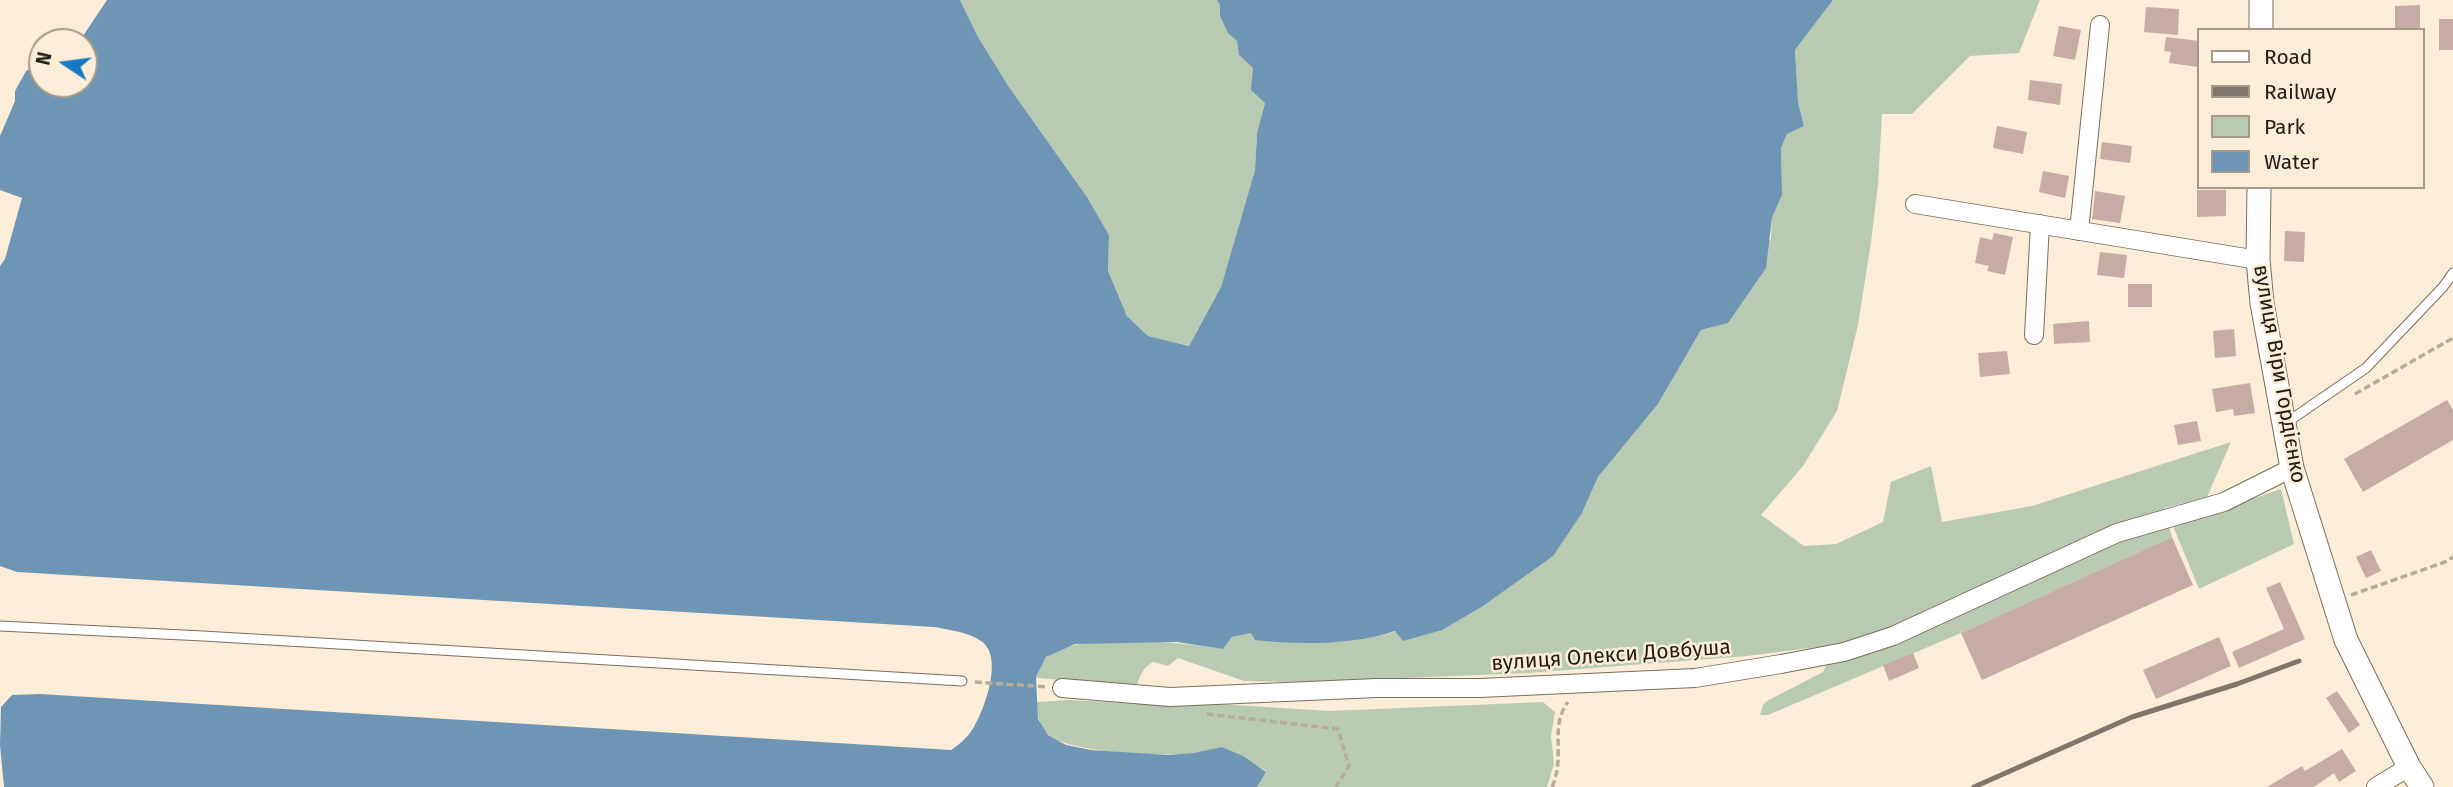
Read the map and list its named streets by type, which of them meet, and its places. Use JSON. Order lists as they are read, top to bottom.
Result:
{
  "streets": {
    "street": ["вулиця Віри Гордієнко", "вулиця Олекси Довбуша"]
  },
  "crossings": [
    ["вулиця Віри Гордієнко", "вулиця Олекси Довбуша"]
  ],
  "legend": [
    "Road",
    "Railway",
    "Park",
    "Water"
  ],
  "north": "left"
}
